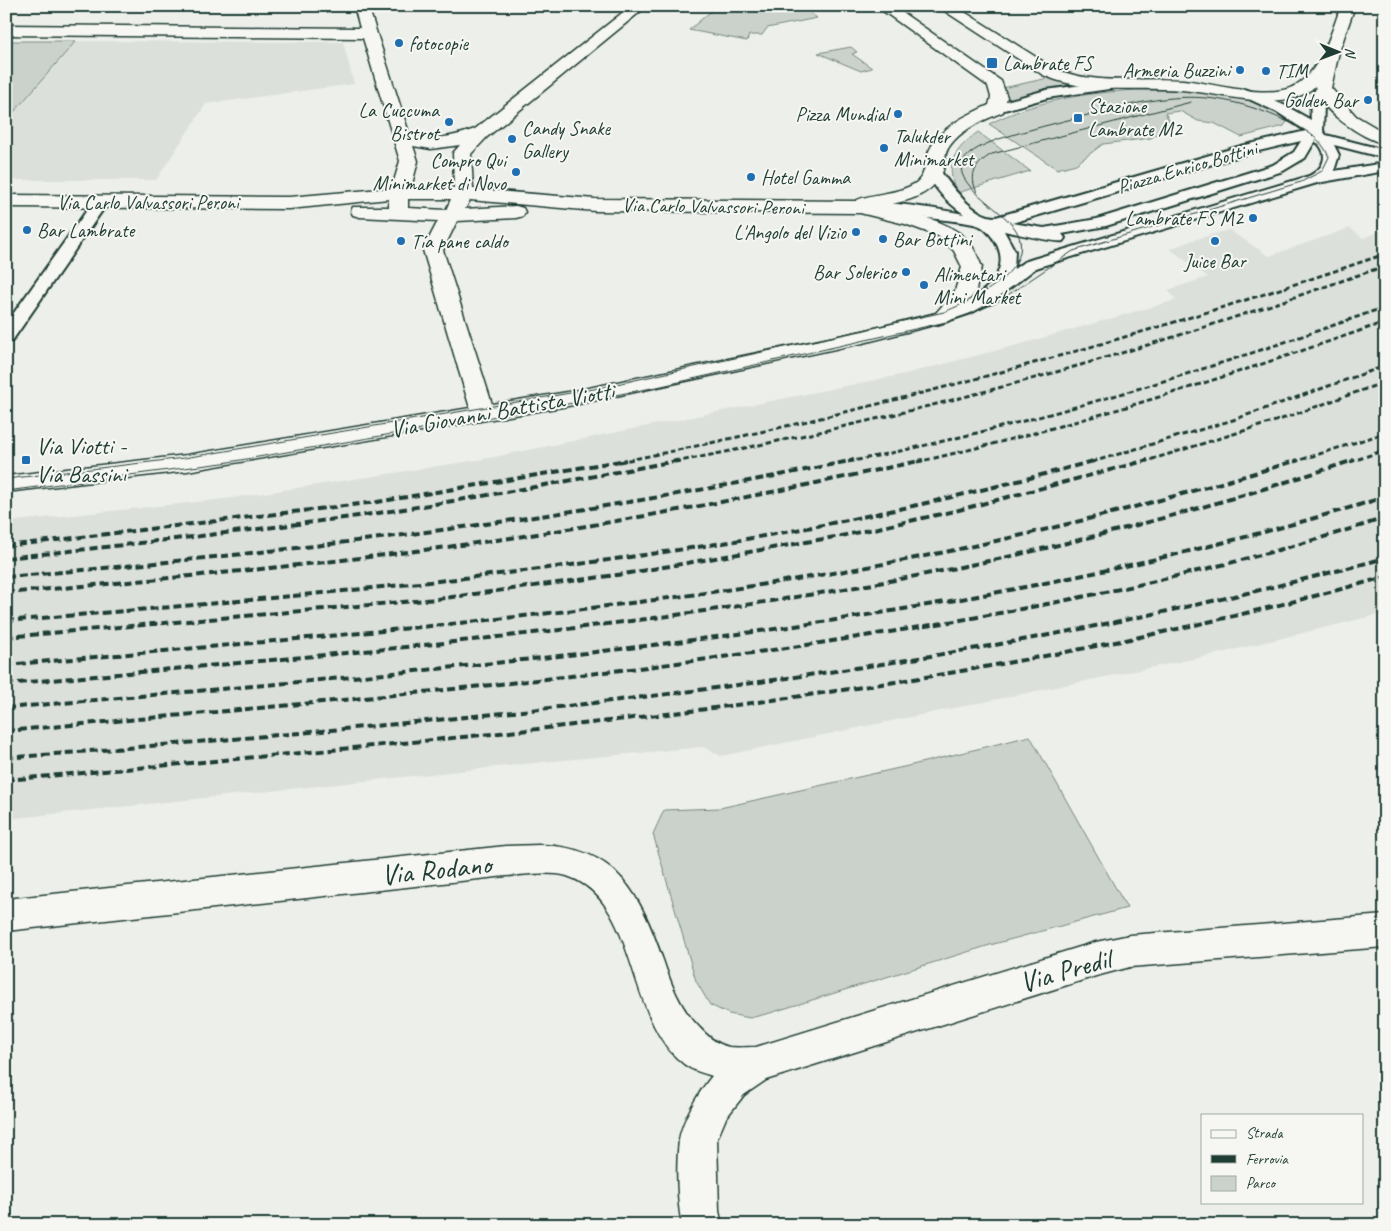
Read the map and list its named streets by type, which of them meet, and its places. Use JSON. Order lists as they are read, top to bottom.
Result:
{
  "streets": {
    "street": [
      "Piazza Enrico Bottini",
      "Via Carlo Valvassori Peroni",
      "Via Giovanni Battista Viotti",
      "Via Rodano",
      "Via Predil"
    ]
  },
  "crossings": [
    ["Piazza Enrico Bottini", "Via Carlo Valvassori Peroni"],
    ["Piazza Enrico Bottini", "Via Giovanni Battista Viotti"],
    ["Via Rodano", "Via Predil"]
  ],
  "places": {
    "other": [
      "fotocopie",
      "Armeria Buzzini",
      "TIM",
      "Golden Bar",
      "Pizza Mundial",
      "La Cuccuma Bistrot",
      "Candy Snake Gallery",
      "Talukder Minimarket",
      "Compro Qui Minimarket di Novo",
      "Hotel Gamma",
      "Lambrate FS M2",
      "Bar Lambrate",
      "L'Angolo del Vizio",
      "Bar Bottini",
      "Tía pane caldo",
      "Juice Bar",
      "Bar Solerico",
      "Alimentari Mini Market"
    ],
    "transit": ["Lambrate FS", "Stazione Lambrate M2", "Via Viotti - Via Bassini"]
  },
  "legend": ["Strada", "Ferrovia", "Parco"],
  "north": "right"
}
